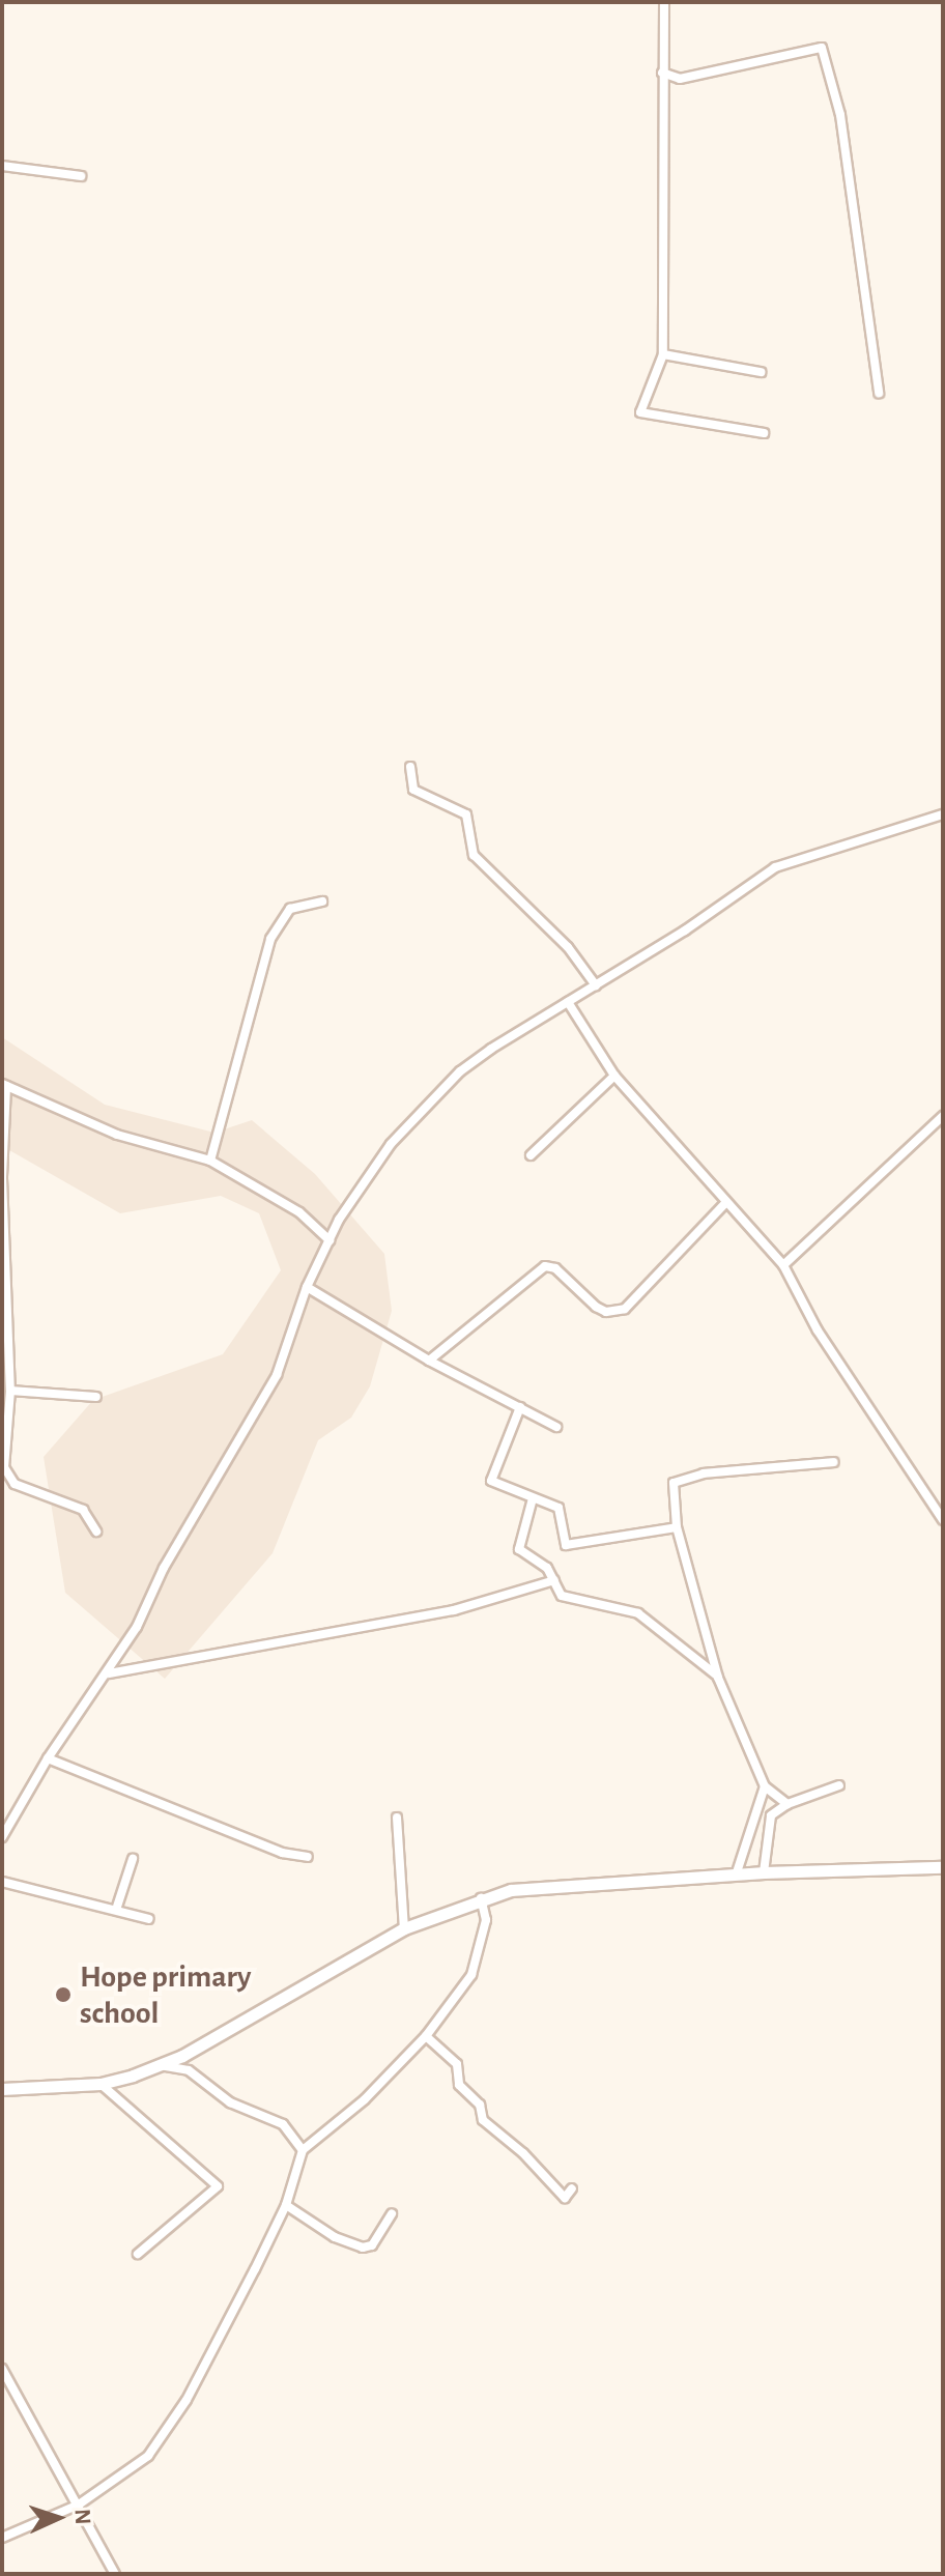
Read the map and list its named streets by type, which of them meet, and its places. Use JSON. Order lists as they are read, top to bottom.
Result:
{
  "places": ["Hope primary school"],
  "north": "right"
}
